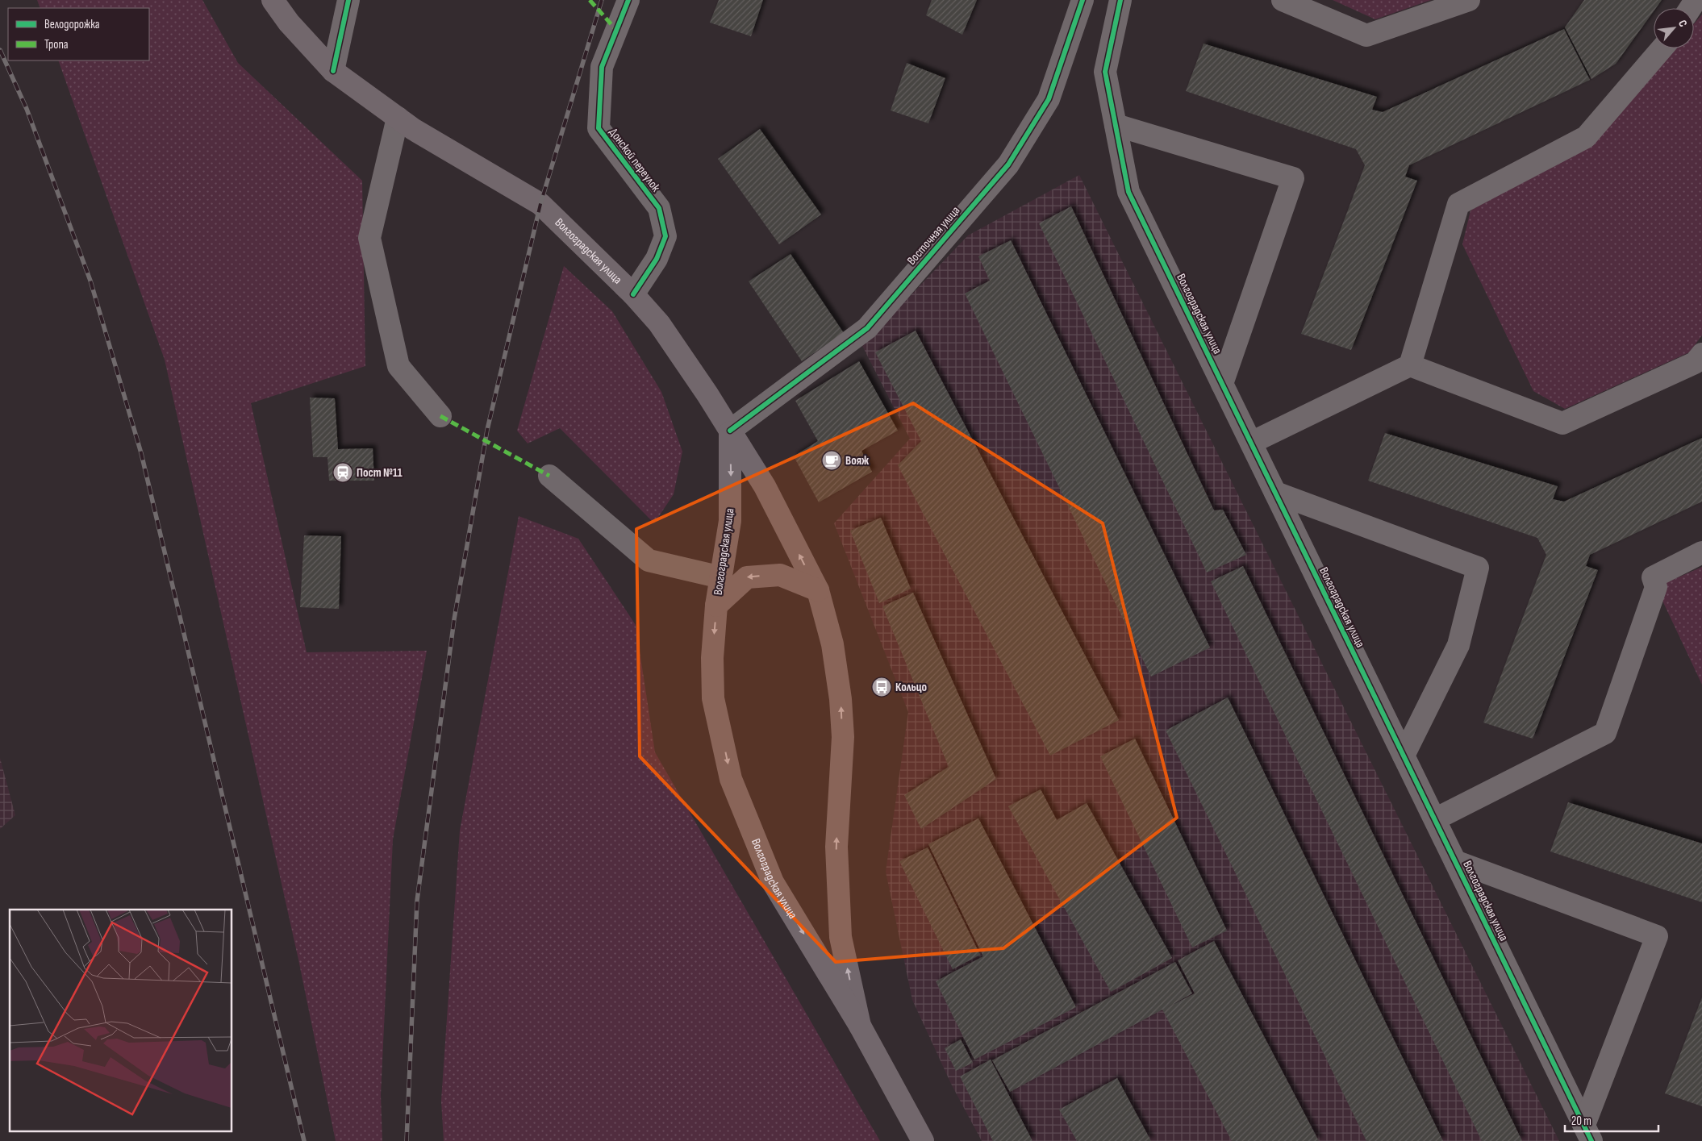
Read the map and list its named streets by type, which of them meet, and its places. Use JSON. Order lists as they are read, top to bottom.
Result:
{
  "streets": {
    "main road": ["Волгоградская улица"],
    "street": ["Донской переулок", "Восточная улица"]
  },
  "crossings": [
    ["Донской переулок", "Волгоградская улица"],
    ["Восточная улица", "Волгоградская улица"]
  ],
  "places": {
    "cafe": ["Вояж"],
    "station": ["Пост №11"],
    "bus stop": ["Кольцо"]
  },
  "legend": ["Велодорожка", "Тропа"],
  "scale_bar": "20 m",
  "north": "top right"
}
